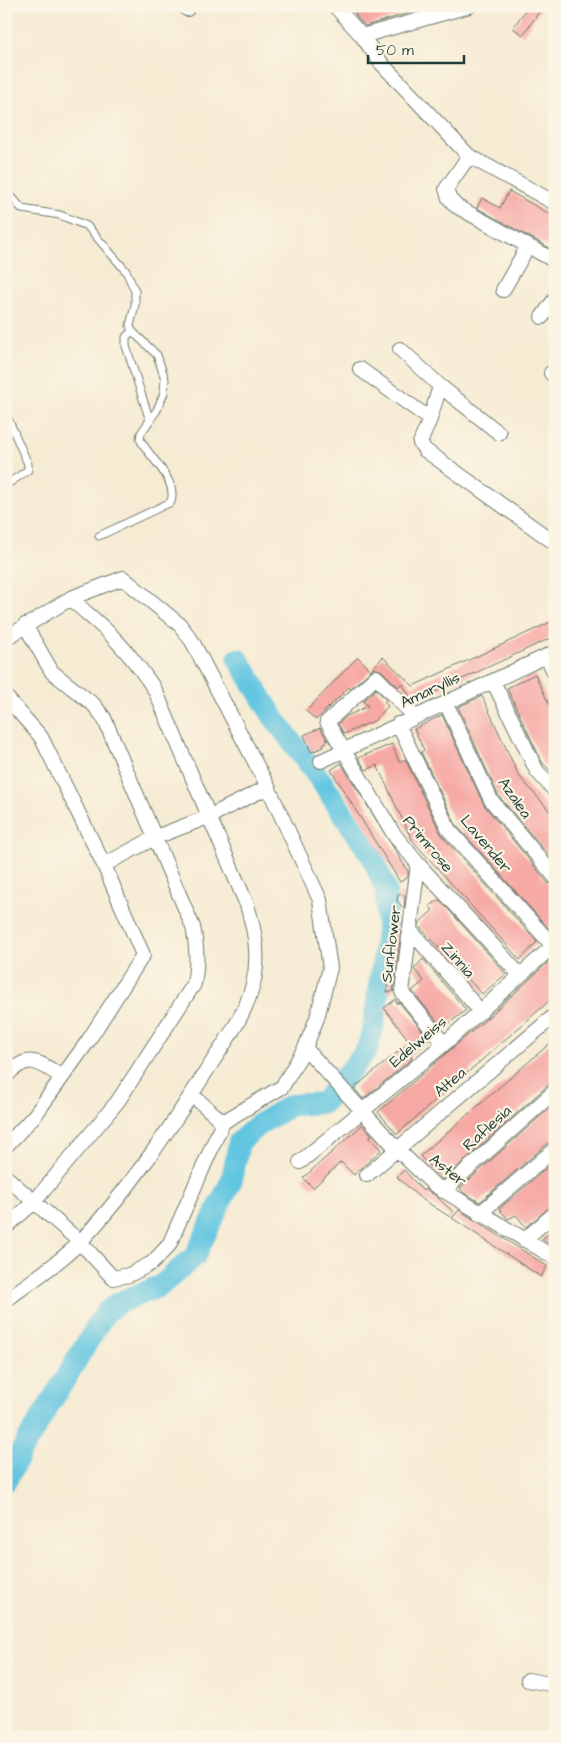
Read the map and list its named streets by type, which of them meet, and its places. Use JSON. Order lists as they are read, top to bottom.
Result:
{
  "streets": {
    "street": [
      "Amaryllis",
      "Azalea",
      "Primrose",
      "Lavender",
      "Sunflower",
      "Zinnia",
      "Edelweiss",
      "Altea",
      "Raflesia",
      "Aster"
    ]
  },
  "crossings": [
    ["Amaryllis", "Azalea"],
    ["Amaryllis", "Primrose"],
    ["Amaryllis", "Lavender"],
    ["Primrose", "Sunflower"],
    ["Primrose", "Edelweiss"],
    ["Lavender", "Edelweiss"],
    ["Sunflower", "Zinnia"],
    ["Sunflower", "Edelweiss"],
    ["Zinnia", "Edelweiss"],
    ["Edelweiss", "Aster"],
    ["Altea", "Aster"],
    ["Raflesia", "Aster"]
  ],
  "scale_bar": "50 m"
}
